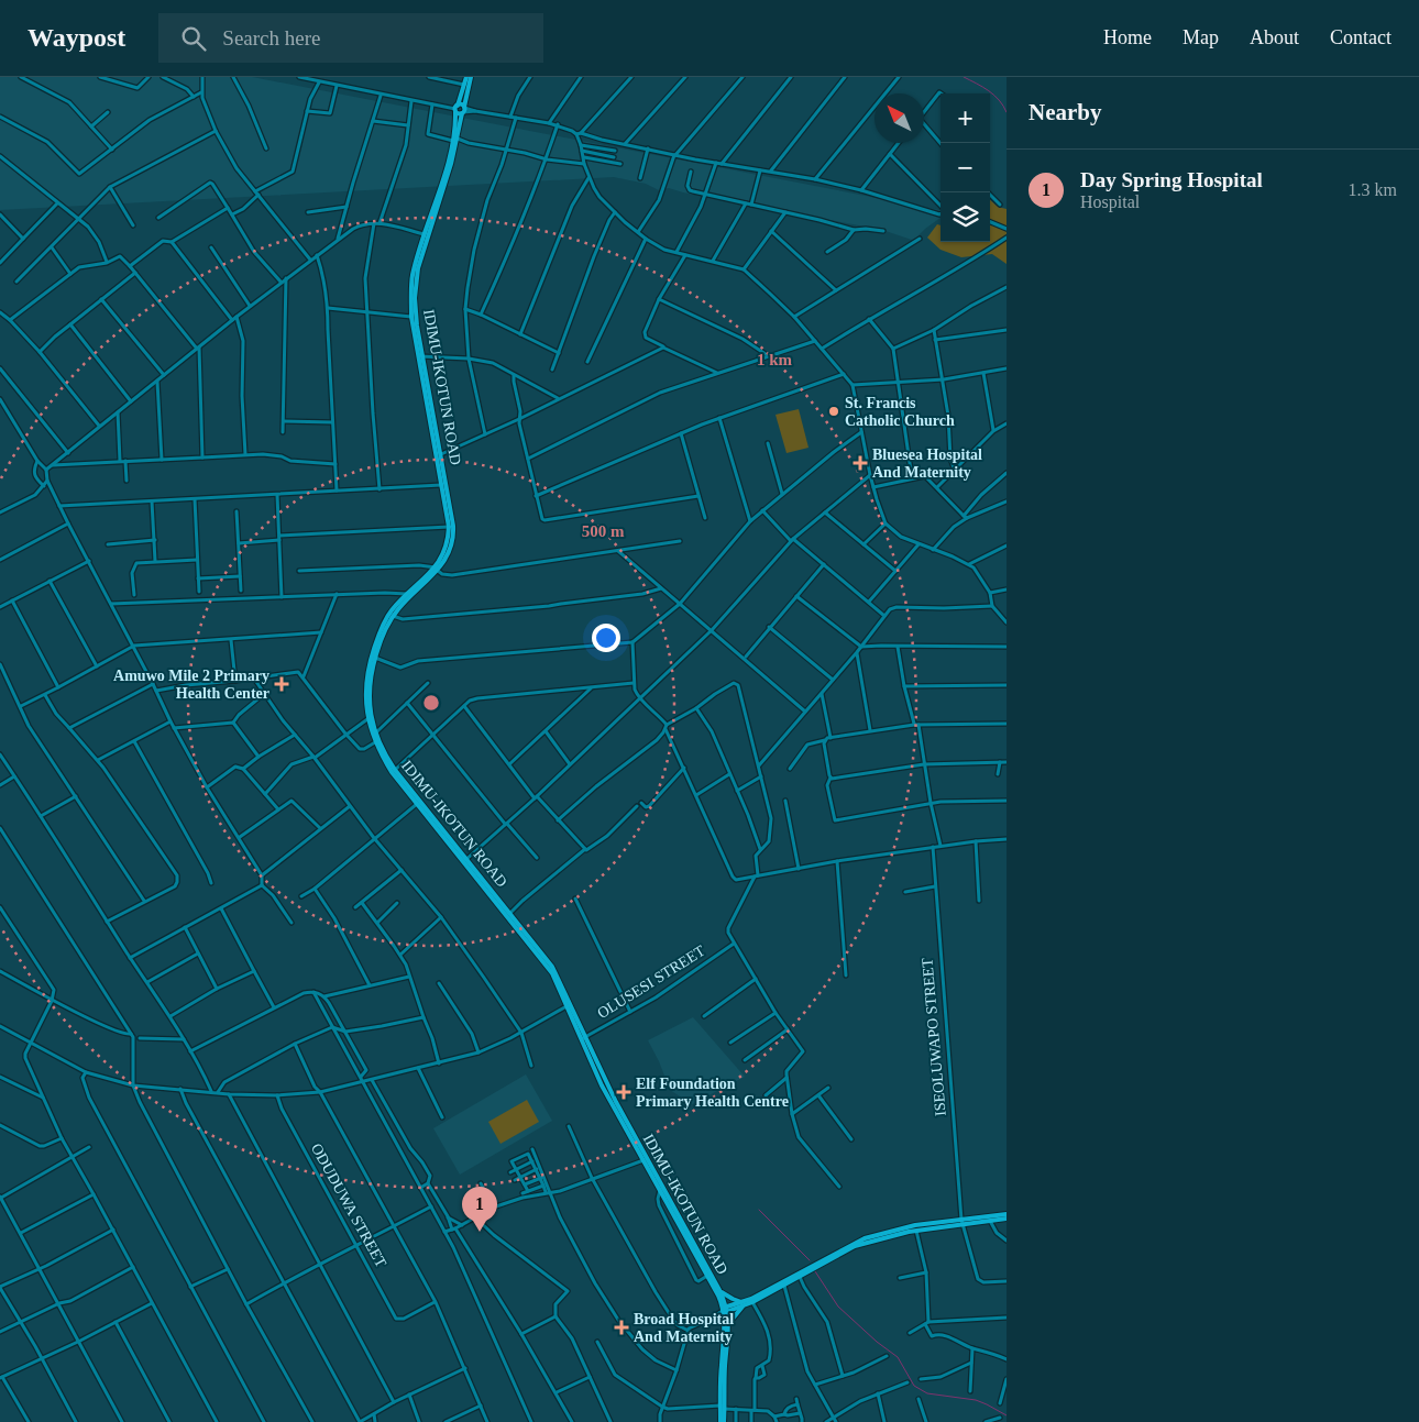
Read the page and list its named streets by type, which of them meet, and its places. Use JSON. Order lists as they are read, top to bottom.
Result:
{
  "streets": {
    "main road": ["IDIMU-IKOTUN ROAD"],
    "street": ["OLUSESI STREET", "ISEOLUWAPO STREET", "ODUDUWA STREET"]
  },
  "crossings": [
    ["IDIMU-IKOTUN ROAD", "OLUSESI STREET"]
  ],
  "places": {
    "other": ["St. Francis Catholic Church"],
    "health": [
      "Bluesea Hospital And Maternity",
      "Amuwo Mile 2 Primary Health Center",
      "Elf Foundation Primary Health Centre",
      "Broad Hospital And Maternity"
    ]
  },
  "north": "top left",
  "page": {
    "header": "Waypost",
    "search": "Search here",
    "nav": [
      "Home",
      "Map",
      "About",
      "Contact"
    ],
    "heading": "Nearby",
    "map_buttons": ["+", "−"],
    "list": [
      {
        "mark": "1",
        "name": "Day Spring Hospital",
        "note": "Hospital",
        "value": "1.3 km"
      }
    ],
    "pins": "1"
  },
  "rings": ["1 km", "500 m"]
}
